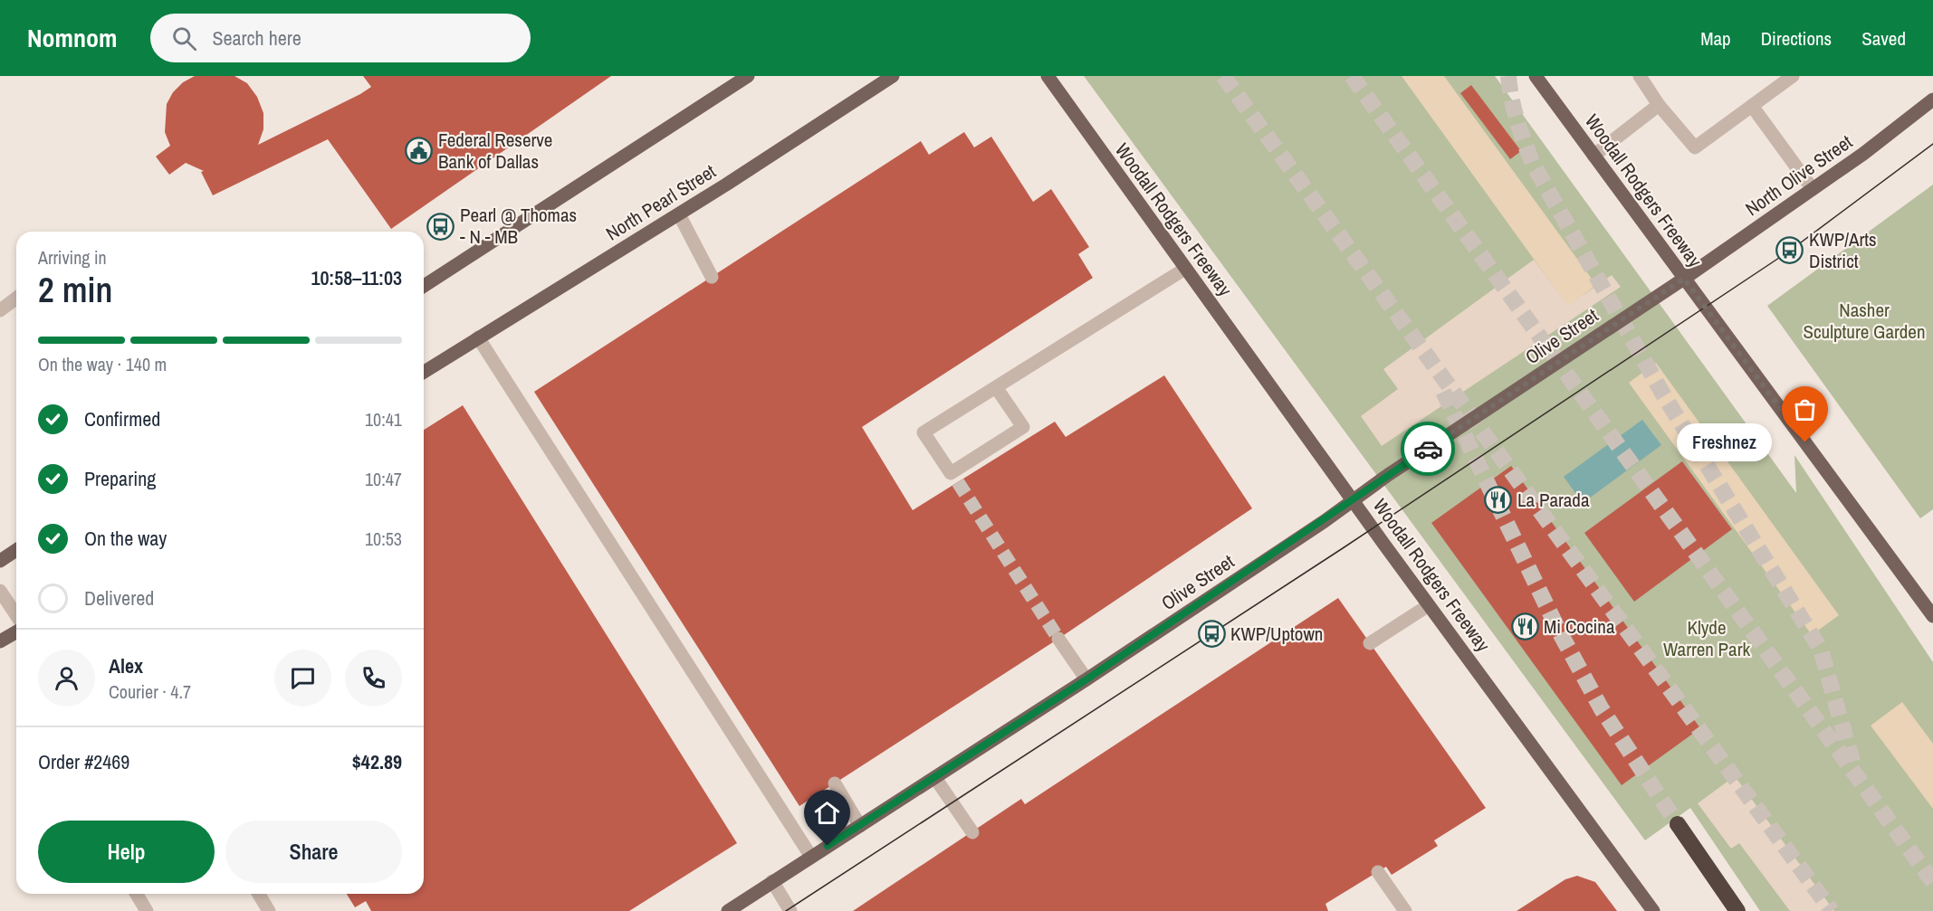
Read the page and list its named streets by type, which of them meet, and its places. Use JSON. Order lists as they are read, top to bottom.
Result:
{
  "streets": {
    "main road": [
      "North Olive Street",
      "Woodall Rodgers Freeway",
      "North Pearl Street",
      "Olive Street"
    ]
  },
  "crossings": [
    ["North Olive Street", "Woodall Rodgers Freeway"],
    ["North Olive Street", "Olive Street"],
    ["Woodall Rodgers Freeway", "Olive Street"]
  ],
  "parks": ["Nasher Sculpture Garden", "Klyde Warren Park"],
  "places": {
    "public building": ["Federal Reserve Bank of Dallas"],
    "bus stop": ["Pearl @ Thomas - N - MB", "KWP/Arts District", "KWP/Uptown"],
    "other": ["Freshnez"],
    "restaurant": ["La Parada", "Mi Cocina"]
  },
  "page": {
    "header": "Nomnom",
    "search": "Search here",
    "nav": ["Map", "Directions", "Saved"],
    "heading": ["2 min", "Arriving in", "10:58–11:03"],
    "panel": [
      "Alex",
      "Courier · 4.7",
      "Order #2469",
      "$42.89"
    ],
    "bar": "On the way · 140 m",
    "list": [
      ["Confirmed", "10:41"],
      ["Preparing", "10:47"],
      ["On the way", "10:53"],
      "Delivered"
    ],
    "bubble": "Freshnez",
    "buttons": ["Help", "Share"]
  }
}
